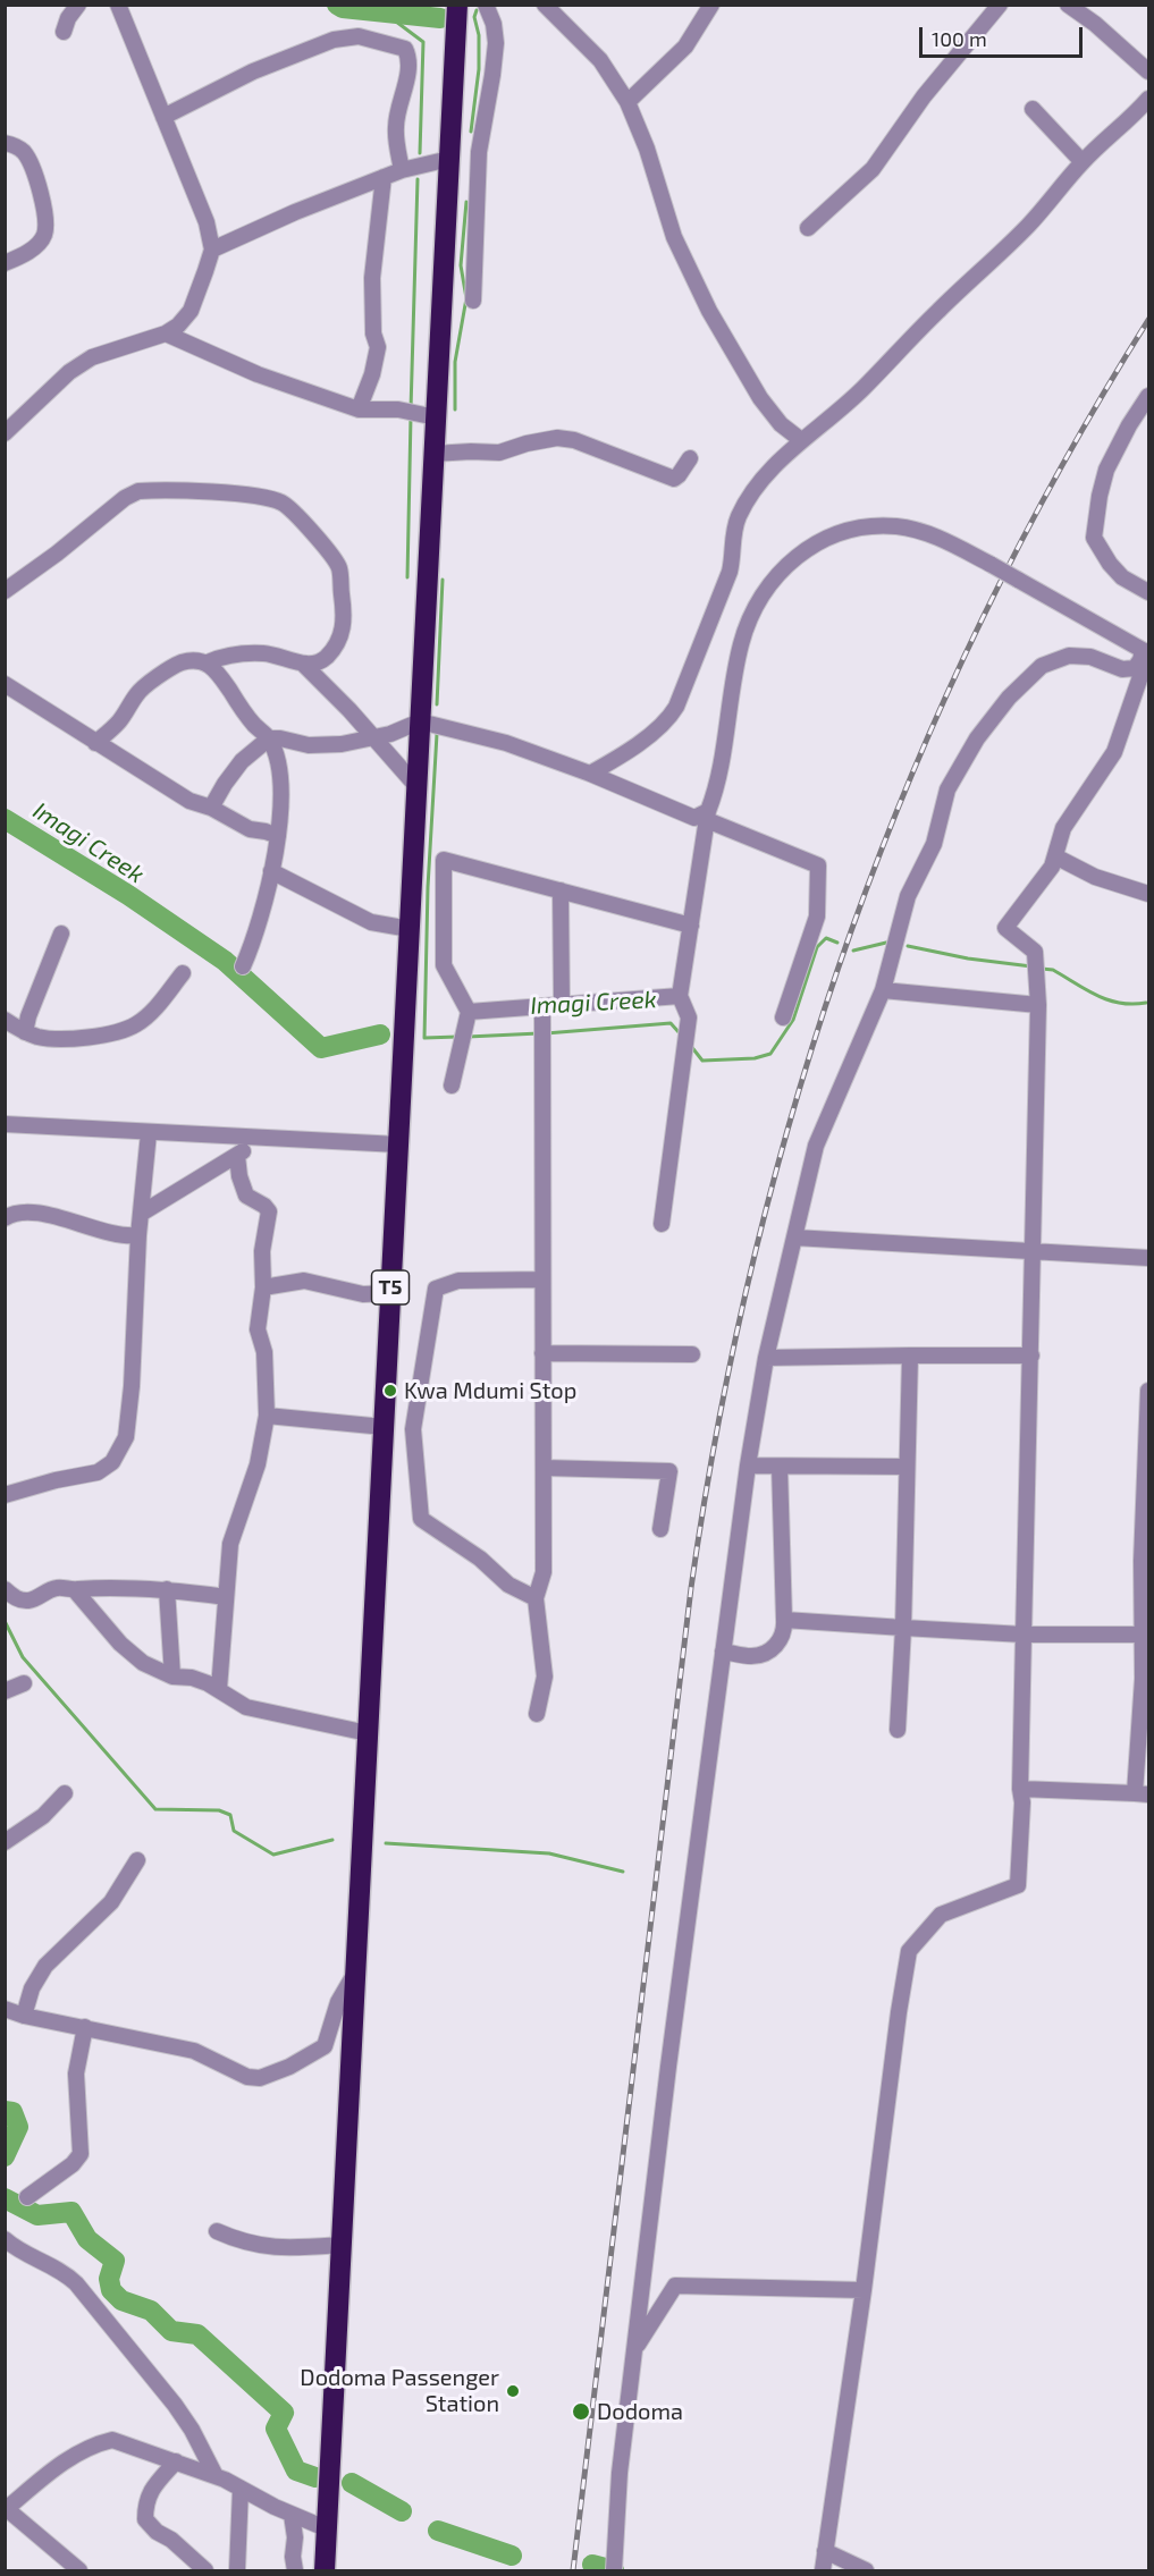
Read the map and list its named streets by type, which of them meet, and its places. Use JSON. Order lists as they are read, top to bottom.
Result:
{
  "streets": {
    "highway": ["T5"]
  },
  "water": ["Imagi Creek"],
  "places": ["Kwa Mdumi Stop", "Dodoma Passenger Station", "Dodoma"],
  "scale_bar": "100 m"
}
